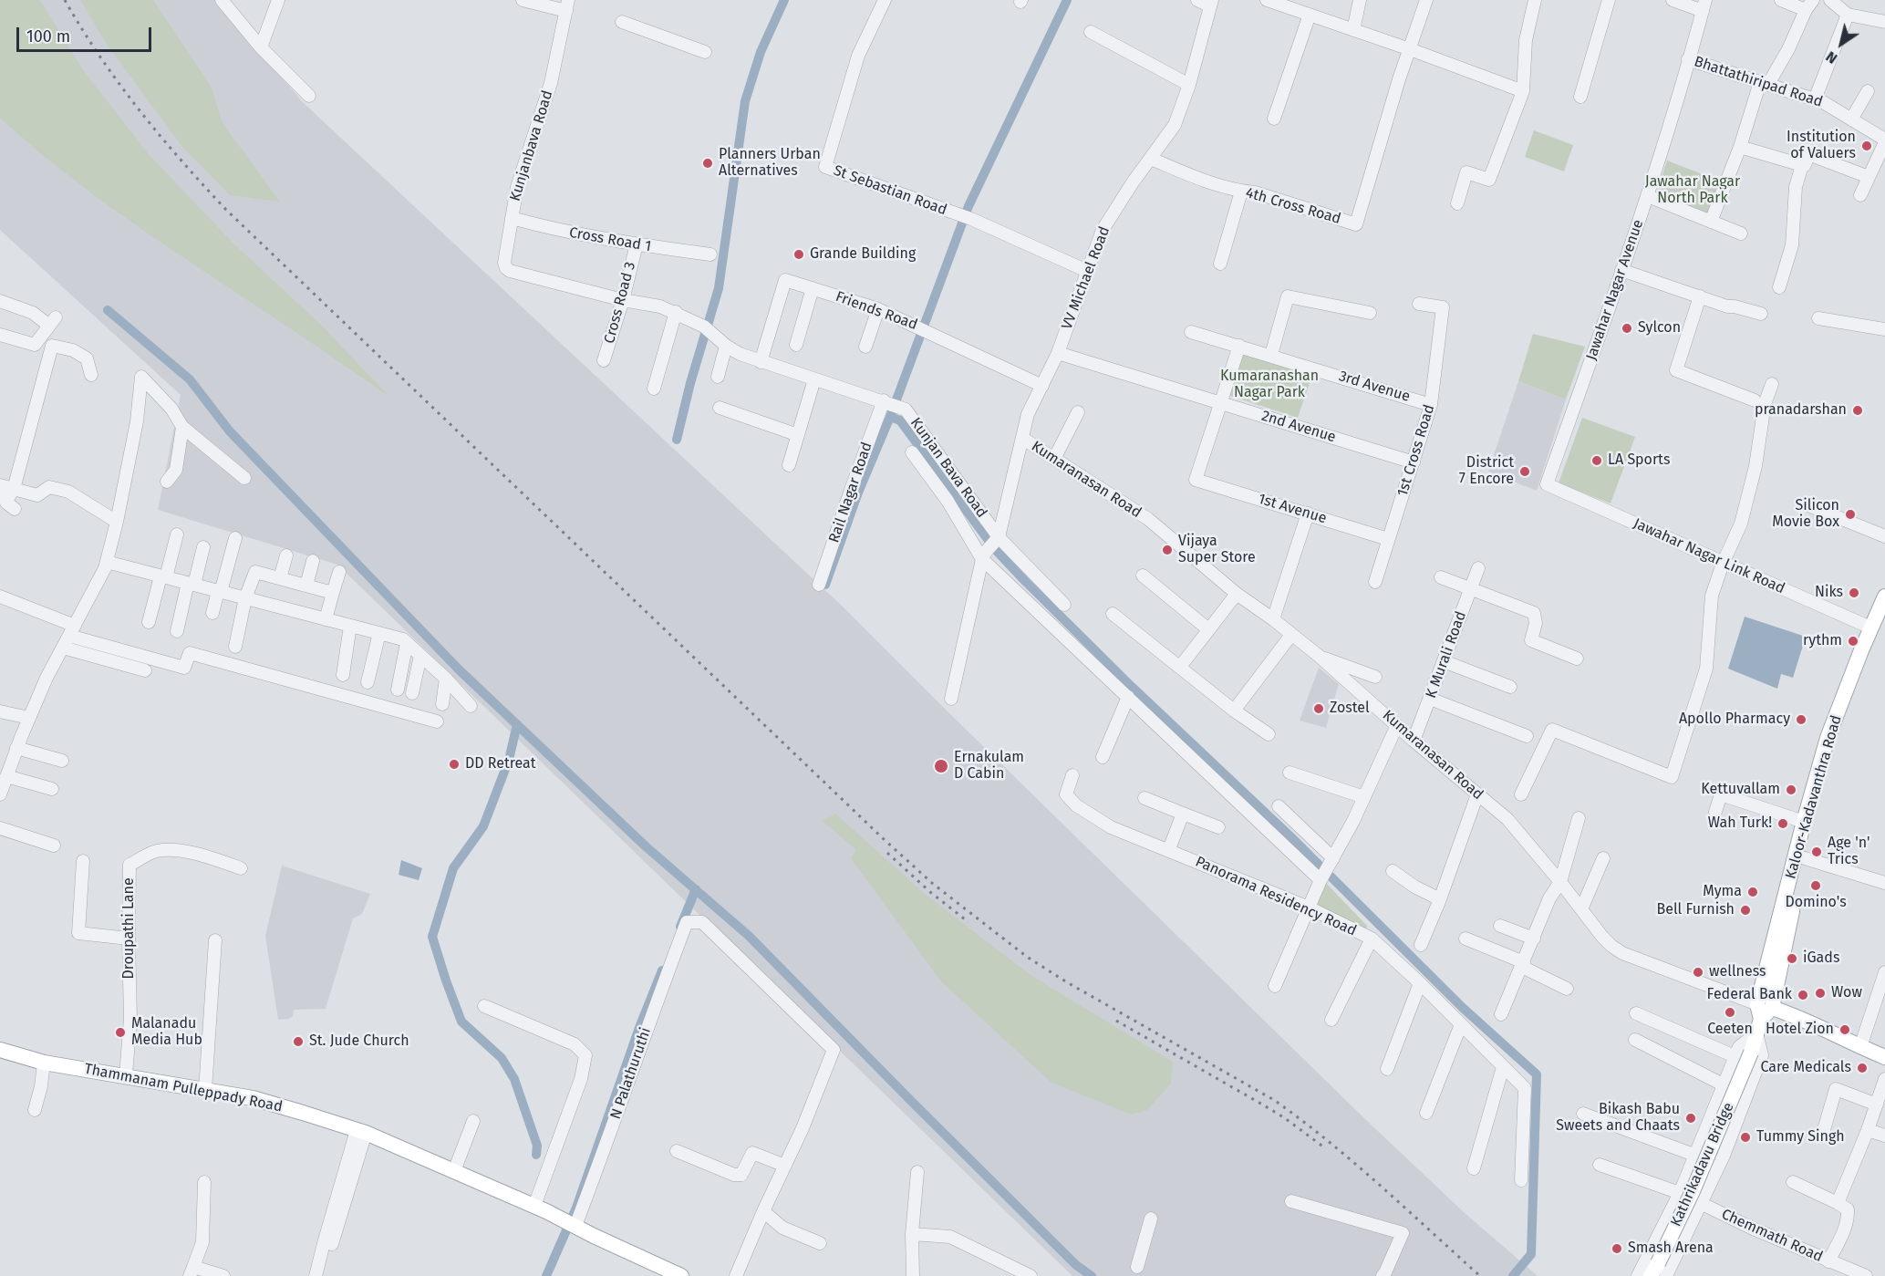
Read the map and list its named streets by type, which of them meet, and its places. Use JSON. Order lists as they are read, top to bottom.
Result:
{
  "streets": {
    "main road": ["Kaloor-Kadavanthra Road", "Thammanam Pulleppady Road", "Kathrikadavu Bridge"],
    "street": [
      "Bhattathiripad Road",
      "Kunjanbava Road",
      "St Sebastian Road",
      "4th Cross Road",
      "Cross Road 1",
      "VV Michael Road",
      "Jawahar Nagar Avenue",
      "Cross Road 3",
      "Friends Road",
      "3rd Avenue",
      "2nd Avenue",
      "1st Cross Road",
      "Kunjan Bava Road",
      "Kumaranasan Road",
      "Rail Nagar Road",
      "1st Avenue",
      "Jawahar Nagar Link Road",
      "K Murali Road",
      "Panorama Residency Road",
      "Droupathi Lane",
      "N Palathuruthi",
      "Chemmath Road"
    ]
  },
  "crossings": [
    ["Bhattathiripad Road", "Jawahar Nagar Avenue"],
    ["Kunjanbava Road", "Cross Road 1"],
    ["Kunjanbava Road", "Cross Road 3"],
    ["Kunjanbava Road", "Kunjan Bava Road"],
    ["St Sebastian Road", "VV Michael Road"],
    ["4th Cross Road", "VV Michael Road"],
    ["Cross Road 1", "Cross Road 3"],
    ["VV Michael Road", "Friends Road"],
    ["VV Michael Road", "2nd Avenue"],
    ["VV Michael Road", "Kunjan Bava Road"],
    ["VV Michael Road", "Kumaranasan Road"],
    ["Jawahar Nagar Avenue", "Jawahar Nagar Link Road"],
    ["Friends Road", "Kunjan Bava Road"],
    ["3rd Avenue", "1st Cross Road"],
    ["2nd Avenue", "1st Cross Road"],
    ["2nd Avenue", "1st Avenue"],
    ["1st Cross Road", "1st Avenue"],
    ["Kunjan Bava Road", "Rail Nagar Road"],
    ["Kumaranasan Road", "K Murali Road"],
    ["Kumaranasan Road", "Kaloor-Kadavanthra Road"],
    ["Kumaranasan Road", "Kathrikadavu Bridge"],
    ["Jawahar Nagar Link Road", "Kaloor-Kadavanthra Road"],
    ["Kaloor-Kadavanthra Road", "Kathrikadavu Bridge"],
    ["Droupathi Lane", "Thammanam Pulleppady Road"],
    ["N Palathuruthi", "Thammanam Pulleppady Road"]
  ],
  "parks": ["Jawahar Nagar North Park", "Kumaranashan Nagar Park"],
  "places": [
    "Institution of Valuers",
    "Planners Urban Alternatives",
    "Grande Building",
    "Sylcon",
    "pranadarshan",
    "LA Sports",
    "District 7 Encore",
    "Silicon Movie Box",
    "Vijaya Super Store",
    "Niks",
    "rythm",
    "Zostel",
    "Apollo Pharmacy",
    "DD Retreat",
    "Ernakulam D Cabin",
    "Kettuvallam",
    "Wah Turk!",
    "Age 'n' Trics",
    "Domino's",
    "Myma",
    "Bell Furnish",
    "iGads",
    "wellness",
    "Wow",
    "Federal Bank",
    "Ceeten",
    "Hotel Zion",
    "Malanadu Media Hub",
    "St. Jude Church",
    "Care Medicals",
    "Bikash Babu Sweets and Chaats",
    "Tummy Singh",
    "Smash Arena"
  ],
  "scale_bar": "100 m",
  "north": "bottom left"
}
